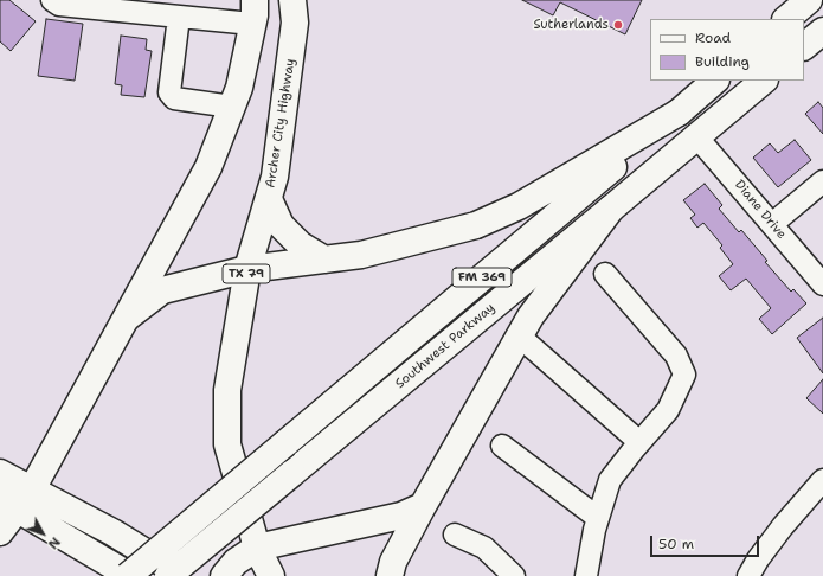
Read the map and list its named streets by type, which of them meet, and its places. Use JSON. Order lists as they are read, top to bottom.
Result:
{
  "streets": {
    "main road": [
      "Archer City Highway",
      "TX 79",
      "FM 369",
      "Southwest Parkway"
    ],
    "street": ["Diane Drive"]
  },
  "crossings": [
    ["Diane Drive", "Southwest Parkway"]
  ],
  "places": ["Sutherlands"],
  "legend": ["Road", "Building"],
  "scale_bar": "50 m",
  "north": "bottom right"
}
